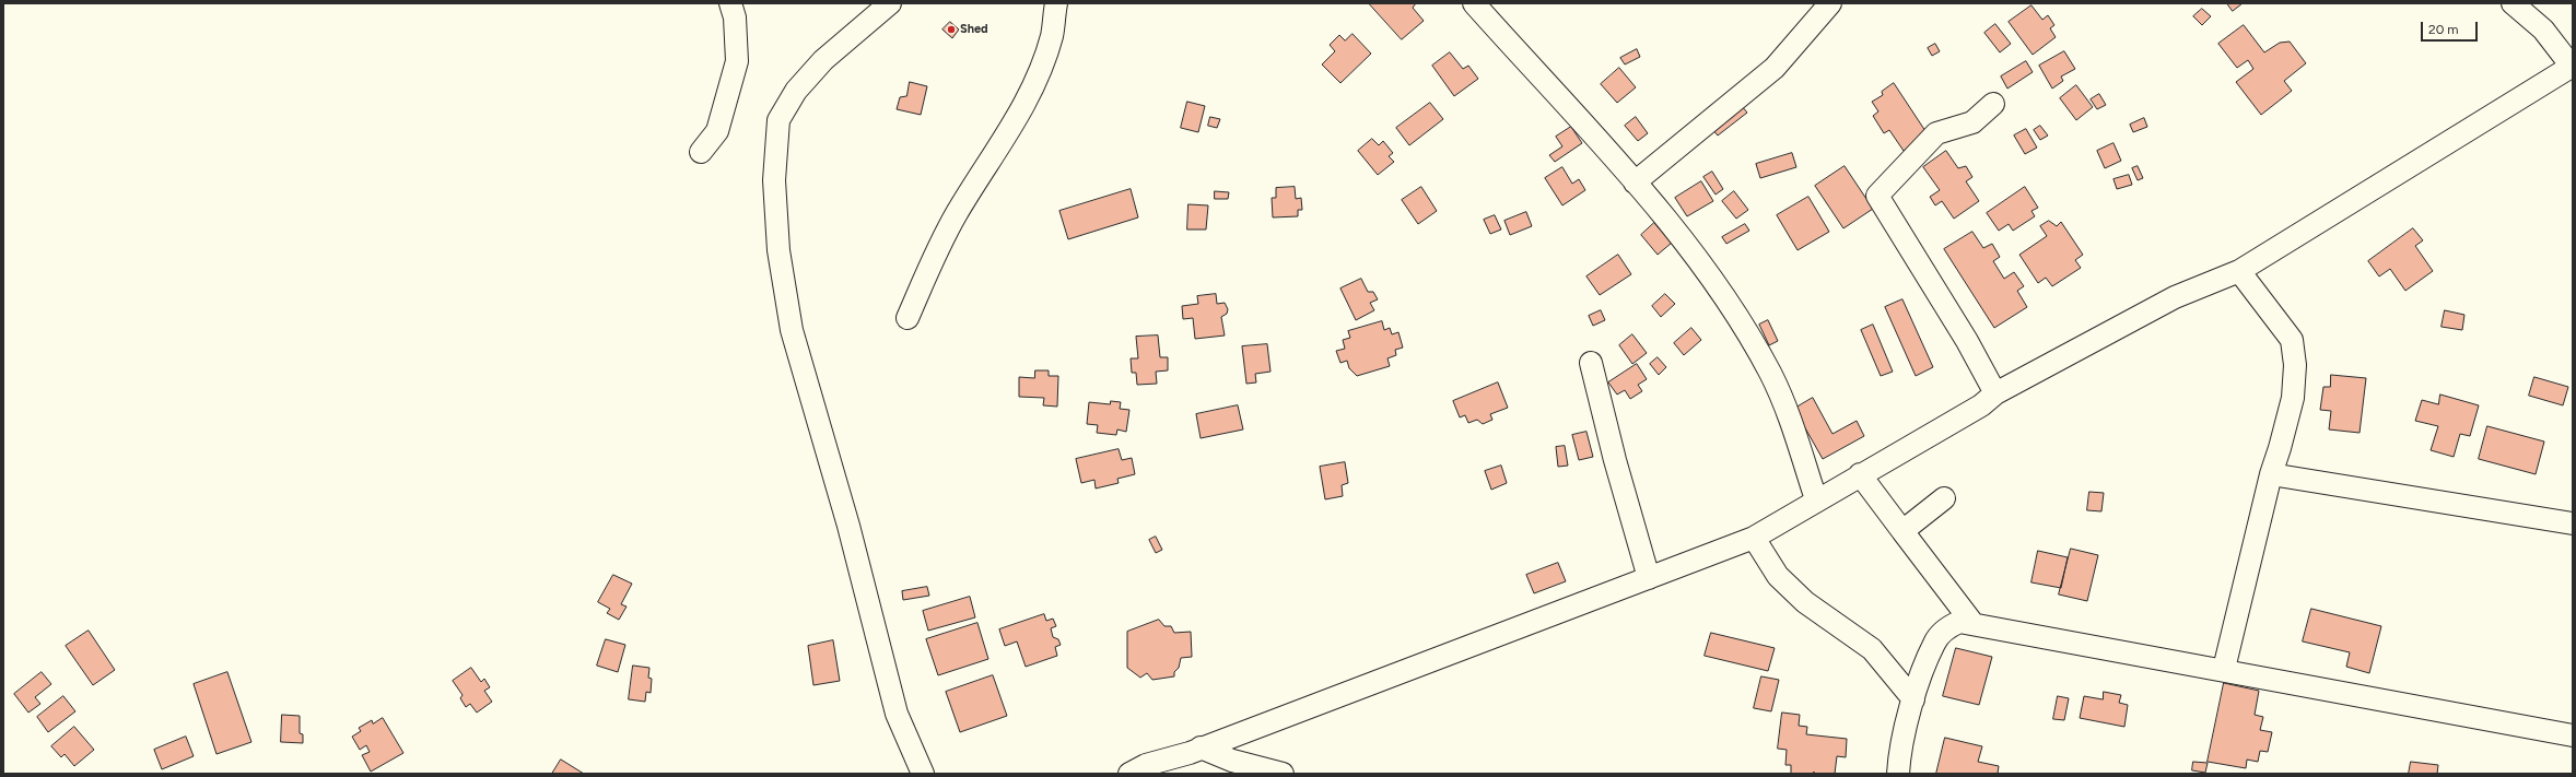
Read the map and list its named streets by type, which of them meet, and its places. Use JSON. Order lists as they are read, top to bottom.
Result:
{
  "places": ["Shed"],
  "scale_bar": "20 m"
}
